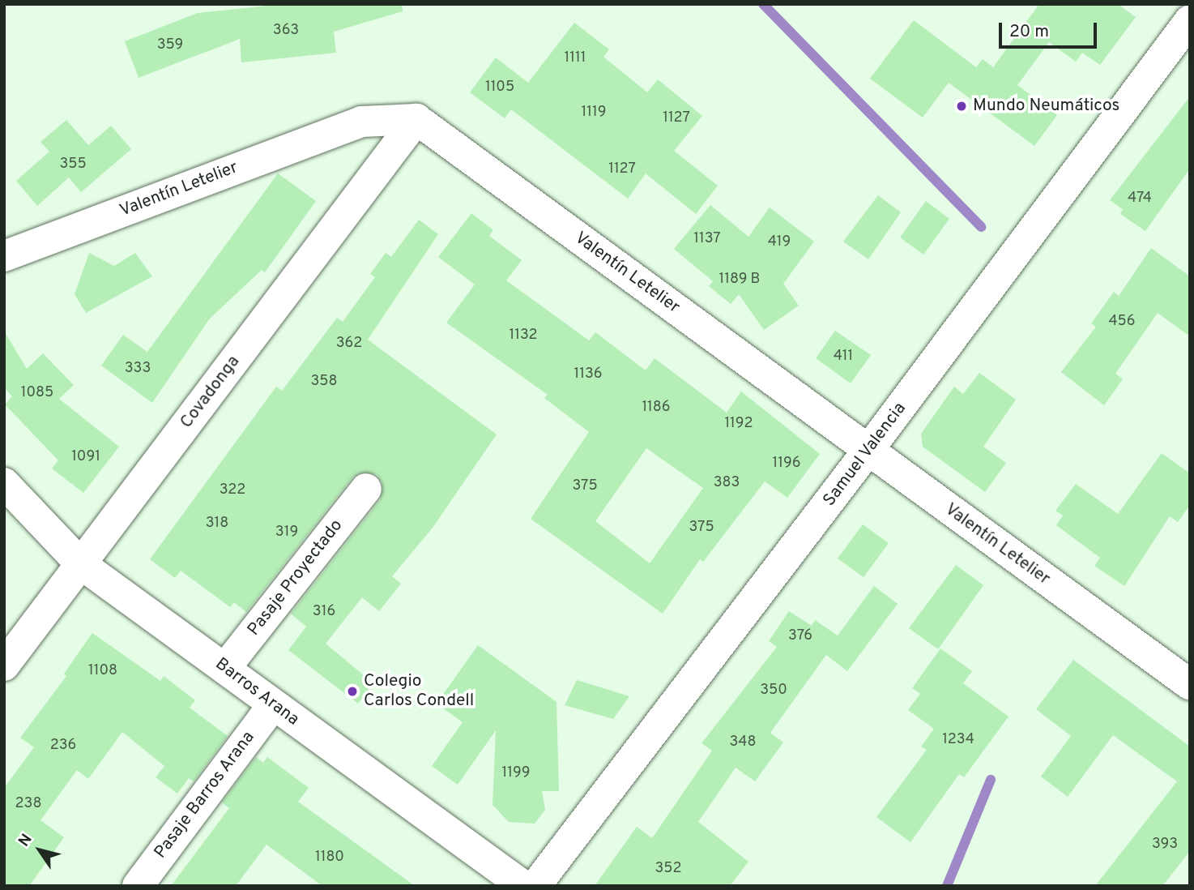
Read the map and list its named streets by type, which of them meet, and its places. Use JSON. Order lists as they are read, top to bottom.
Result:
{
  "streets": {
    "street": [
      "Valentín Letelier",
      "Covadonga",
      "Samuel Valencia",
      "Pasaje Proyectado",
      "Barros Arana",
      "Pasaje Barros Arana"
    ]
  },
  "crossings": [
    ["Valentín Letelier", "Covadonga"],
    ["Valentín Letelier", "Samuel Valencia"],
    ["Covadonga", "Barros Arana"],
    ["Pasaje Proyectado", "Barros Arana"],
    ["Barros Arana", "Pasaje Barros Arana"]
  ],
  "places": ["Mundo Neumáticos", "Colegio Carlos Condell"],
  "house_numbers": [
    "363",
    "359",
    "1111",
    "1105",
    "1119",
    "1127",
    "355",
    "1127",
    "474",
    "1137",
    "419",
    "1189 B",
    "456",
    "1132",
    "362",
    "411",
    "333",
    "1136",
    "358",
    "1085",
    "1186",
    "1192",
    "1091",
    "1196",
    "383",
    "375",
    "322",
    "318",
    "375",
    "319",
    "316",
    "376",
    "1108",
    "350",
    "1234",
    "348",
    "236",
    "1199",
    "238",
    "393",
    "1180",
    "352"
  ],
  "scale_bar": "20 m",
  "north": "top left"
}
